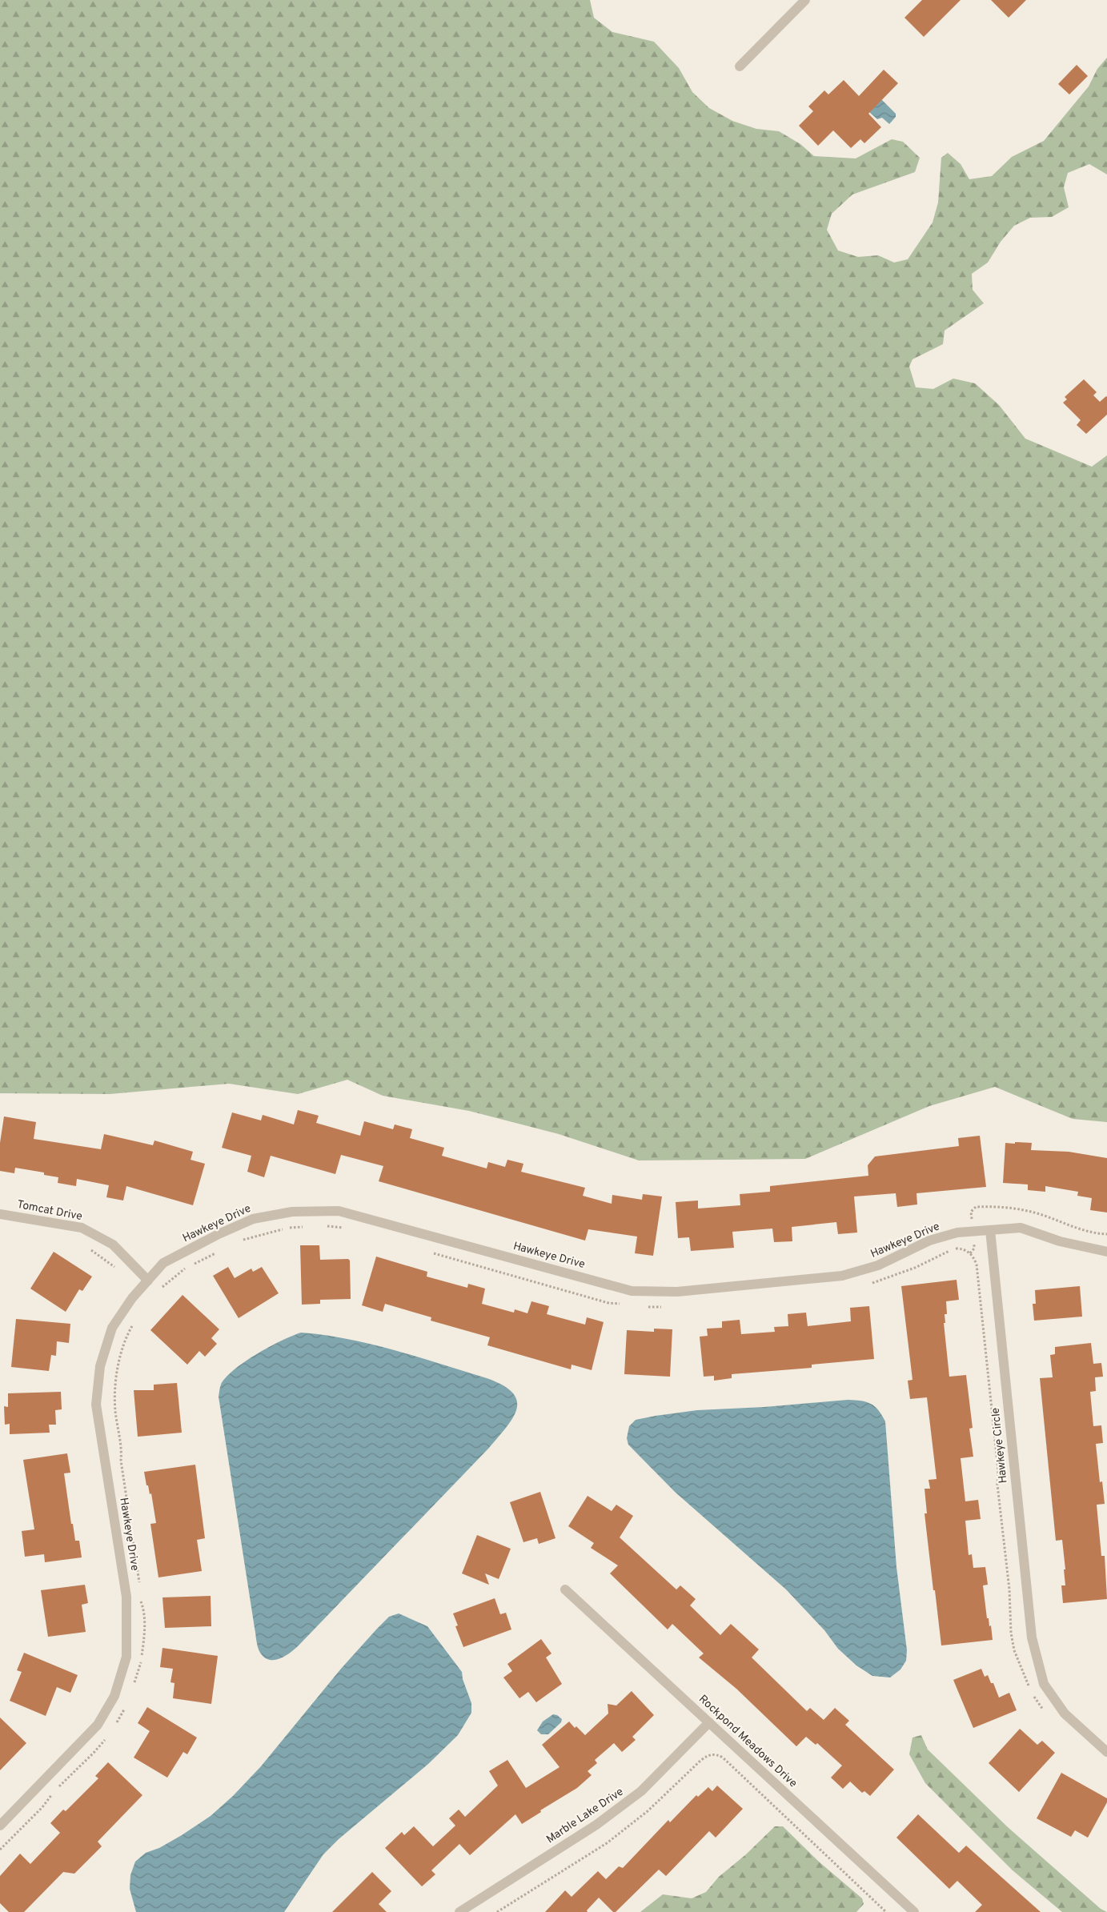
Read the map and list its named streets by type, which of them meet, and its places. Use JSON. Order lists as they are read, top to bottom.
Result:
{
  "streets": {
    "street": [
      "Tomcat Drive",
      "Hawkeye Drive",
      "Hawkeye Circle",
      "Rockpond Meadows Drive",
      "Marble Lake Drive"
    ]
  },
  "crossings": [
    ["Tomcat Drive", "Hawkeye Drive"],
    ["Hawkeye Drive", "Hawkeye Circle"],
    ["Rockpond Meadows Drive", "Marble Lake Drive"]
  ]
}
